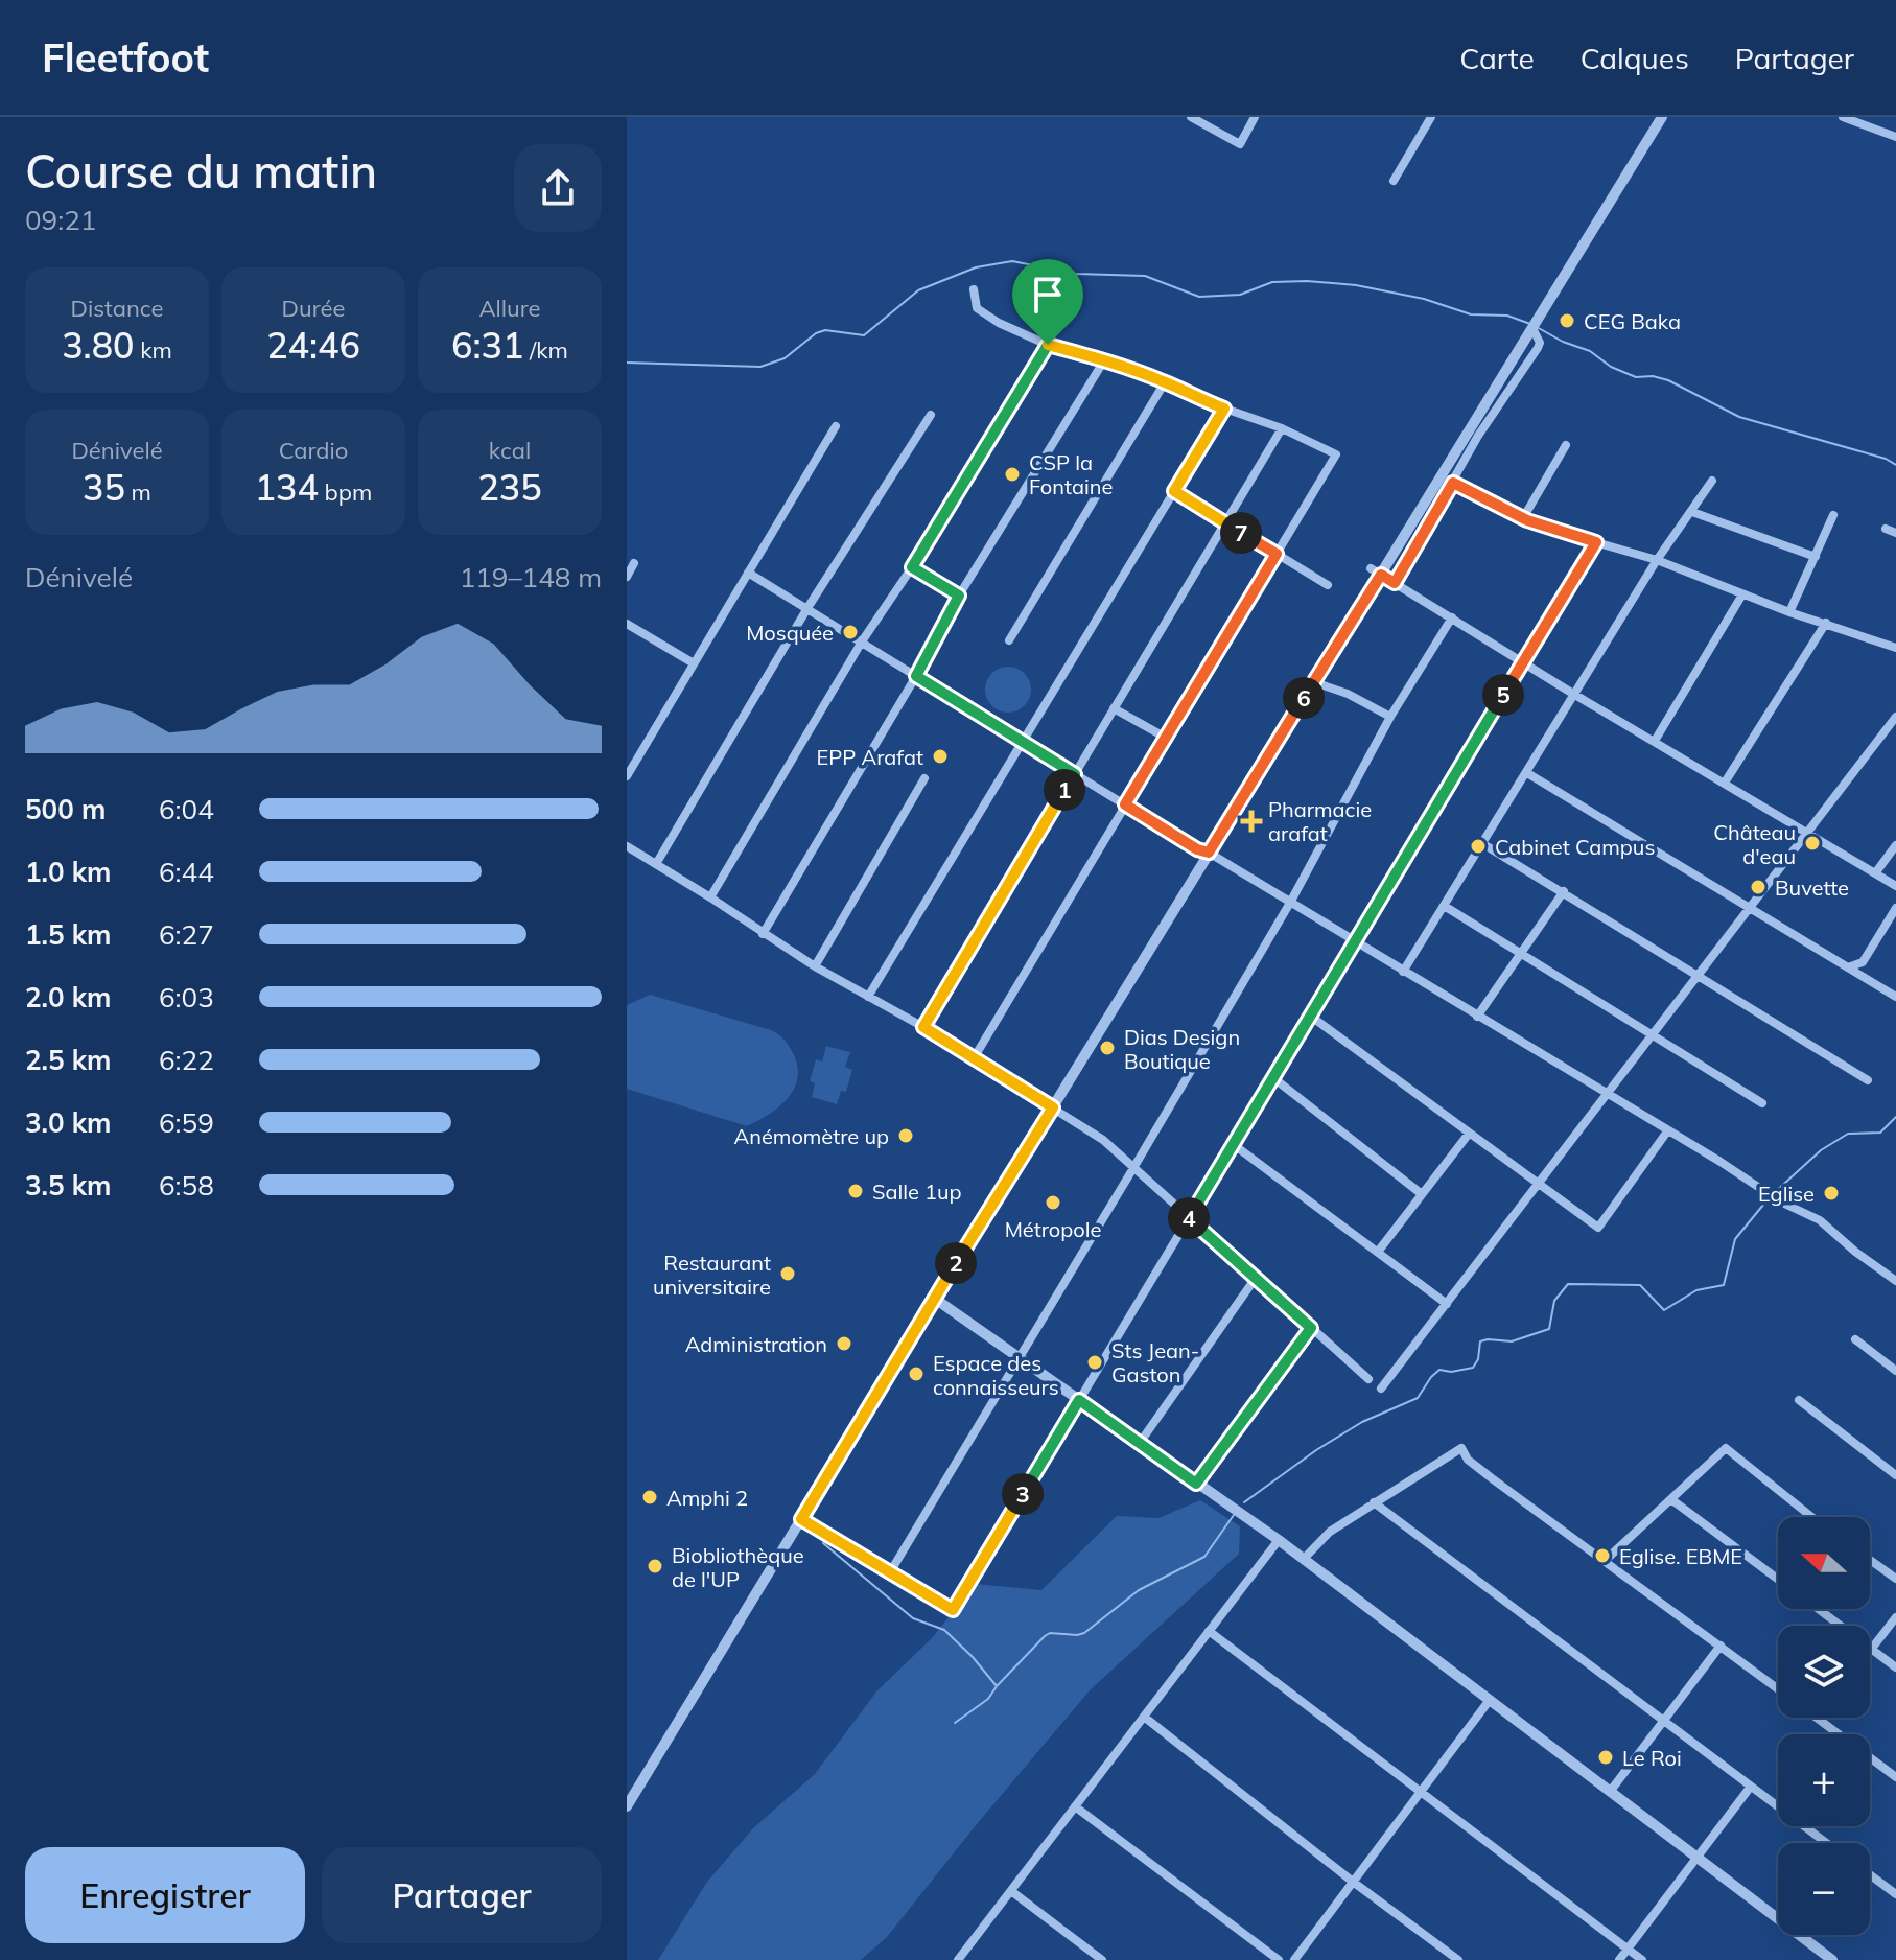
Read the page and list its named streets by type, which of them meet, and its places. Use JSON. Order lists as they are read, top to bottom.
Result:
{
  "places": {
    "other": [
      "CEG Baka",
      "CSP la Fontaine",
      "Mosquée",
      "EPP Arafat",
      "Château d'eau",
      "Cabinet Campus",
      "Buvette",
      "Dias Design Boutique",
      "Anémomètre up",
      "Salle 1up",
      "Eglise",
      "Métropole",
      "Restaurant universitaire",
      "Administration",
      "Sts Jean- Gaston",
      "Espace des connaisseurs",
      "Amphi 2",
      "Eglise. EBME",
      "Biobliothèque de l'UP",
      "Le Roi"
    ],
    "health": ["Pharmacie arafat"]
  },
  "north": "left",
  "page": {
    "header": "Fleetfoot",
    "nav": ["Carte", "Calques", "Partager"],
    "heading": ["Course du matin", "09:21"],
    "stats": [
      ["Distance", "3.80 km"],
      ["Durée", "24:46"],
      ["Allure", "6:31 /km"],
      ["Dénivelé", "35 m"],
      ["Cardio", "134 bpm"],
      ["kcal", "235"]
    ],
    "pins": [
      "7",
      "5",
      "6",
      "1",
      "4",
      "2",
      "3"
    ],
    "chart": ["Dénivelé", "119–148 m"],
    "list": [
      {
        "name": "500 m",
        "note": "6:04"
      },
      {
        "name": "1.0 km",
        "note": "6:44"
      },
      {
        "name": "1.5 km",
        "note": "6:27"
      },
      {
        "name": "2.0 km",
        "note": "6:03"
      },
      {
        "name": "2.5 km",
        "note": "6:22"
      },
      {
        "name": "3.0 km",
        "note": "6:59"
      },
      {
        "name": "3.5 km",
        "note": "6:58"
      }
    ],
    "map_buttons": ["+", "−"],
    "buttons": ["Enregistrer", "Partager"]
  }
}
